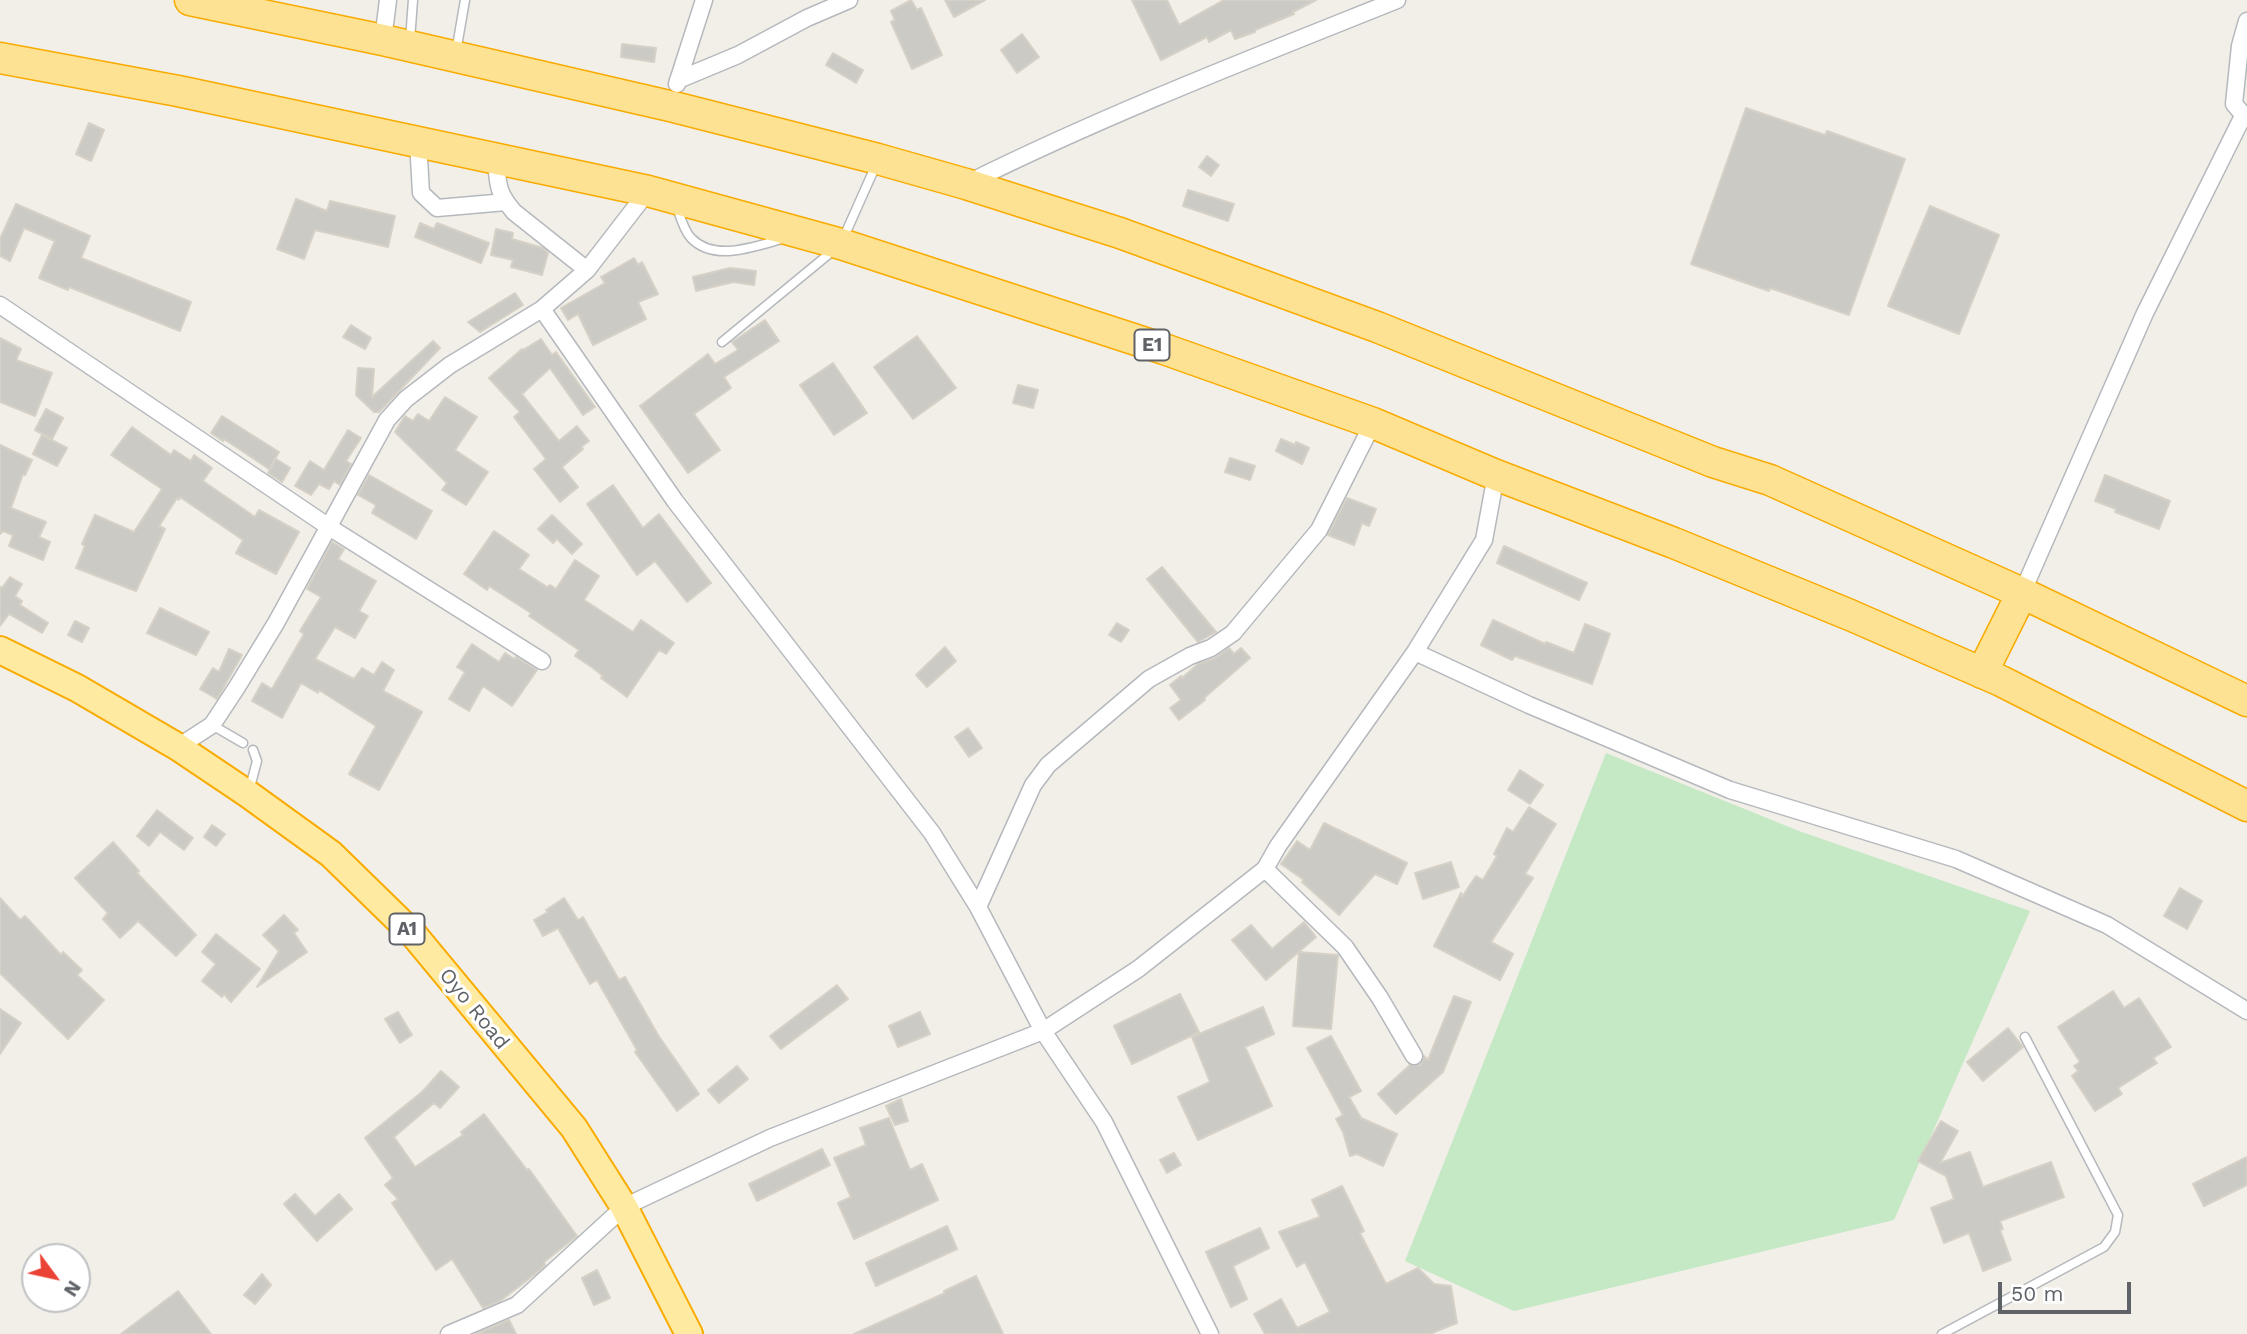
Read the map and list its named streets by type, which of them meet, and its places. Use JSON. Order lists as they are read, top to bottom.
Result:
{
  "streets": {
    "highway": ["E1", "A1", "Oyo Road"]
  },
  "scale_bar": "50 m",
  "north": "bottom right"
}
